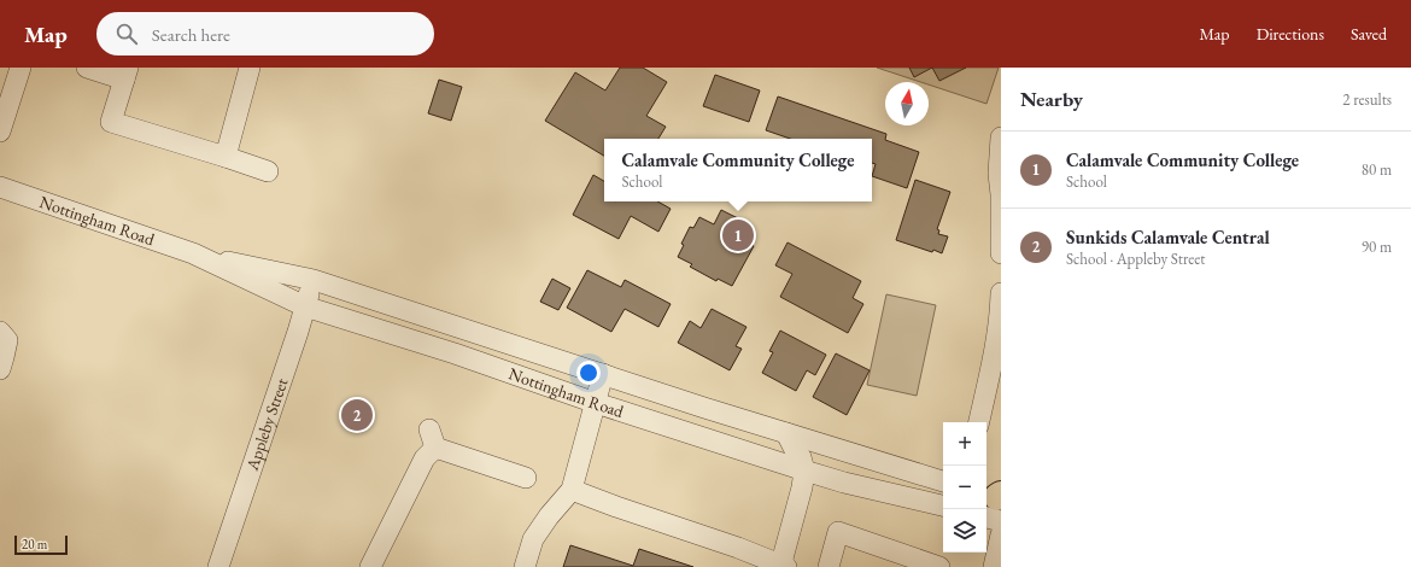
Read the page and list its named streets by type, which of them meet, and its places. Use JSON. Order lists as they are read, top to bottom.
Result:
{
  "streets": {
    "street": ["Nottingham Road", "Appleby Street"]
  },
  "crossings": [
    ["Nottingham Road", "Appleby Street"]
  ],
  "scale_bar": "20 m",
  "north": "top",
  "page": {
    "header": "Map",
    "search": "Search here",
    "nav": ["Map", "Directions", "Saved"],
    "heading": ["Nearby", "2 results"],
    "list": [
      {
        "mark": "1",
        "name": "Calamvale Community College",
        "note": "School",
        "value": "80 m"
      },
      {
        "mark": "2",
        "name": "Sunkids Calamvale Central",
        "note": "School · Appleby Street",
        "value": "90 m"
      }
    ],
    "popup": ["Calamvale Community College", "School"],
    "pins": ["1", "2"],
    "map_buttons": ["+", "−"],
    "scale": "20 m"
  }
}
